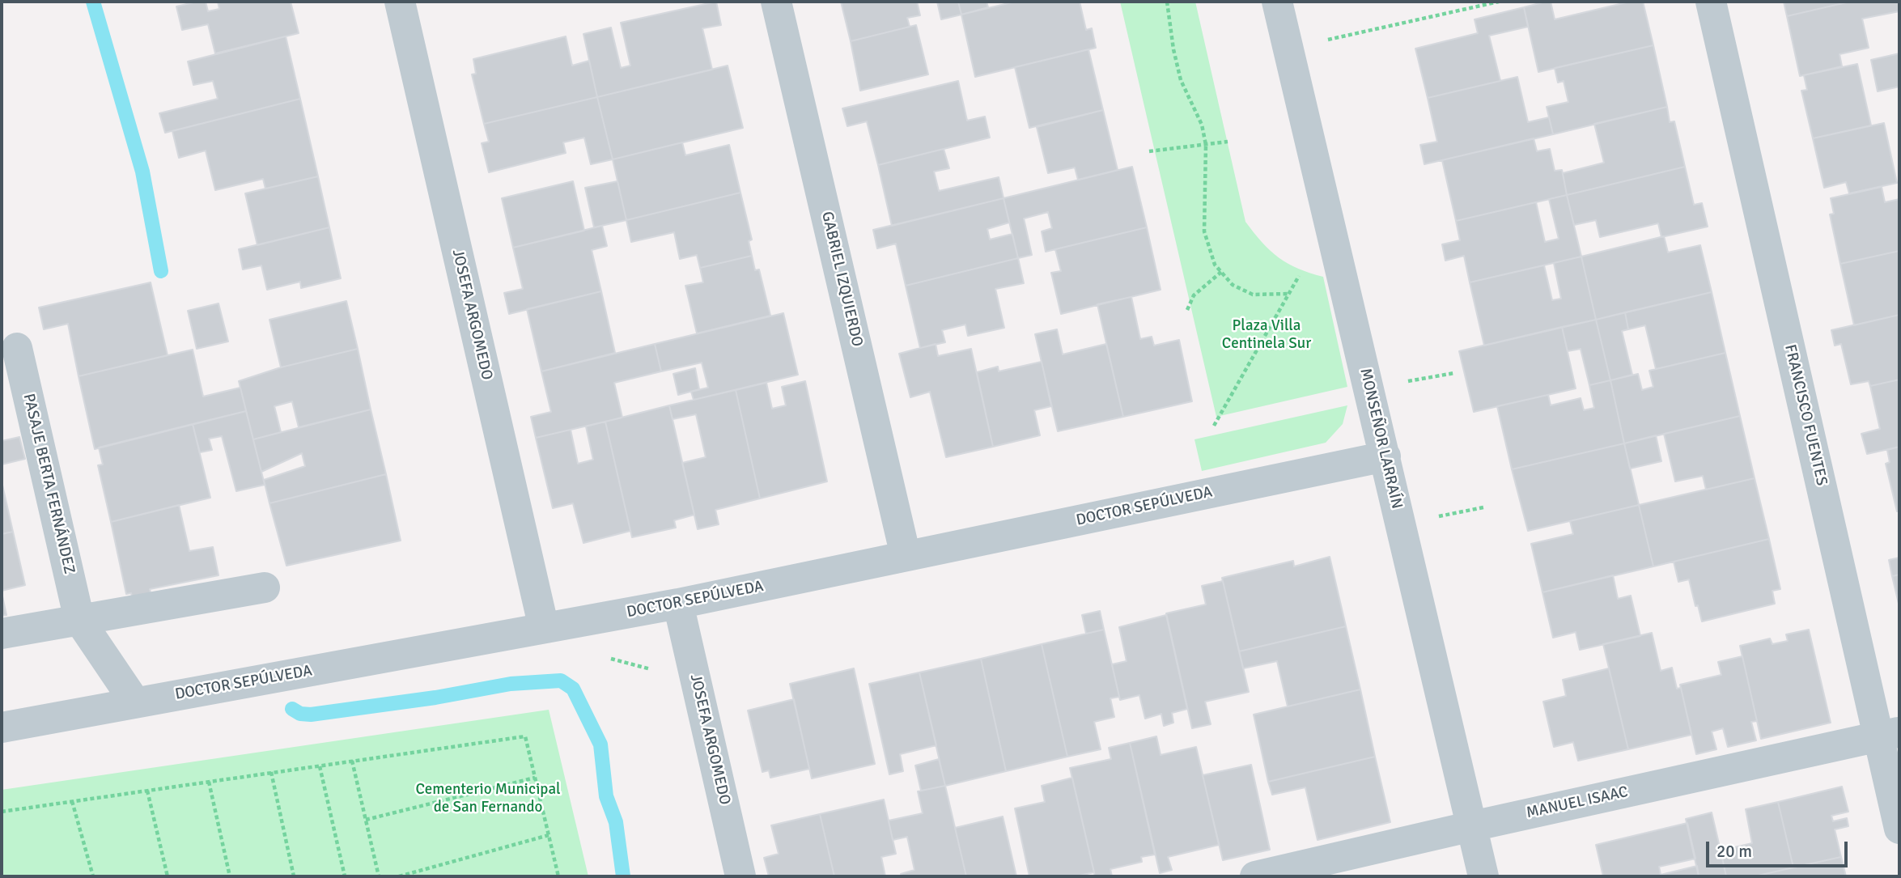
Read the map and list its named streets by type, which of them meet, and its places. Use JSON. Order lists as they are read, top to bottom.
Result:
{
  "streets": {
    "street": [
      "GABRIEL IZQUIERDO",
      "JOSEFA ARGOMEDO",
      "FRANCISCO FUENTES",
      "MONSEÑOR LARRAÍN",
      "PASAJE BERTA FERNÁNDEZ",
      "DOCTOR SEPÚLVEDA",
      "MANUEL ISAAC"
    ]
  },
  "crossings": [
    ["GABRIEL IZQUIERDO", "DOCTOR SEPÚLVEDA"],
    ["JOSEFA ARGOMEDO", "DOCTOR SEPÚLVEDA"],
    ["FRANCISCO FUENTES", "MANUEL ISAAC"],
    ["MONSEÑOR LARRAÍN", "DOCTOR SEPÚLVEDA"],
    ["MONSEÑOR LARRAÍN", "MANUEL ISAAC"]
  ],
  "parks": ["Plaza Villa Centinela Sur", "Cementerio Municipal de San Fernando"],
  "scale_bar": "20 m"
}
